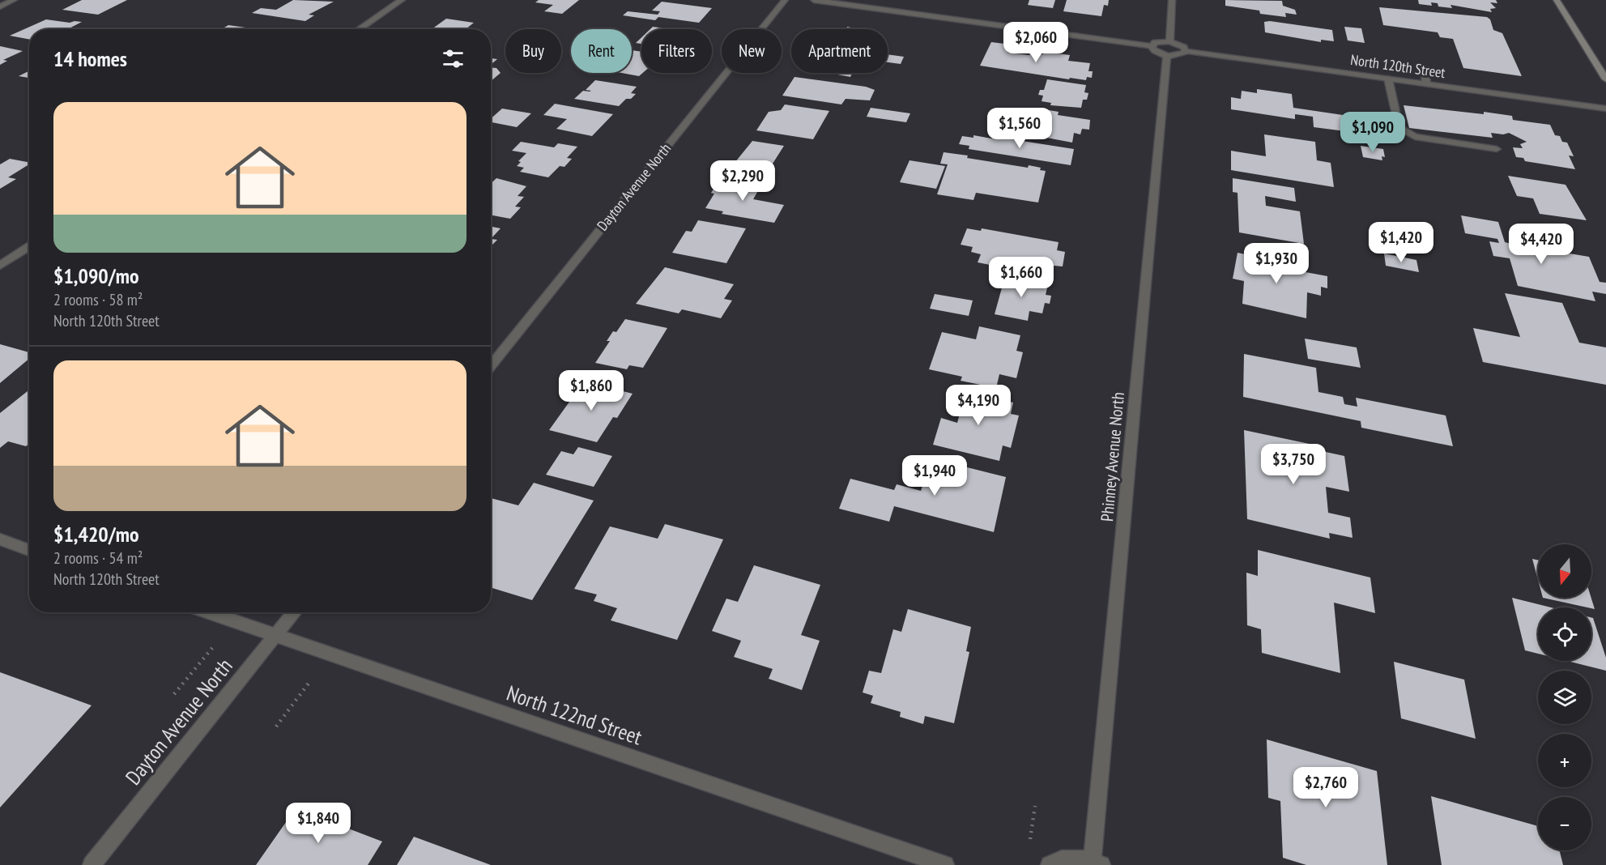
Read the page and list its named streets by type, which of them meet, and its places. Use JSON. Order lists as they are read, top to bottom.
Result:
{
  "streets": {
    "street": [
      "North 120th Street",
      "Dayton Avenue North",
      "Phinney Avenue North",
      "North 122nd Street"
    ]
  },
  "crossings": [
    ["Dayton Avenue North", "North 122nd Street"]
  ],
  "north": "bottom",
  "page": {
    "price": [
      "$2,060",
      "$1,560",
      "$1,090",
      "$2,290",
      "$1,420",
      "$4,420",
      "$1,930",
      "$1,660",
      "$1,860",
      "$4,190",
      "$3,750",
      "$1,940",
      "$2,760",
      "$1,840"
    ],
    "chip": [
      "Buy",
      "Rent",
      "Filters",
      "New",
      "Apartment"
    ],
    "heading": "14 homes",
    "list": [
      {
        "name": "$1,090/mo",
        "note": "2 rooms · 58 m² · North 120th Street"
      },
      {
        "name": "$1,420/mo",
        "note": "2 rooms · 54 m² · North 120th Street"
      }
    ],
    "map_buttons": ["+", "−"]
  }
}
